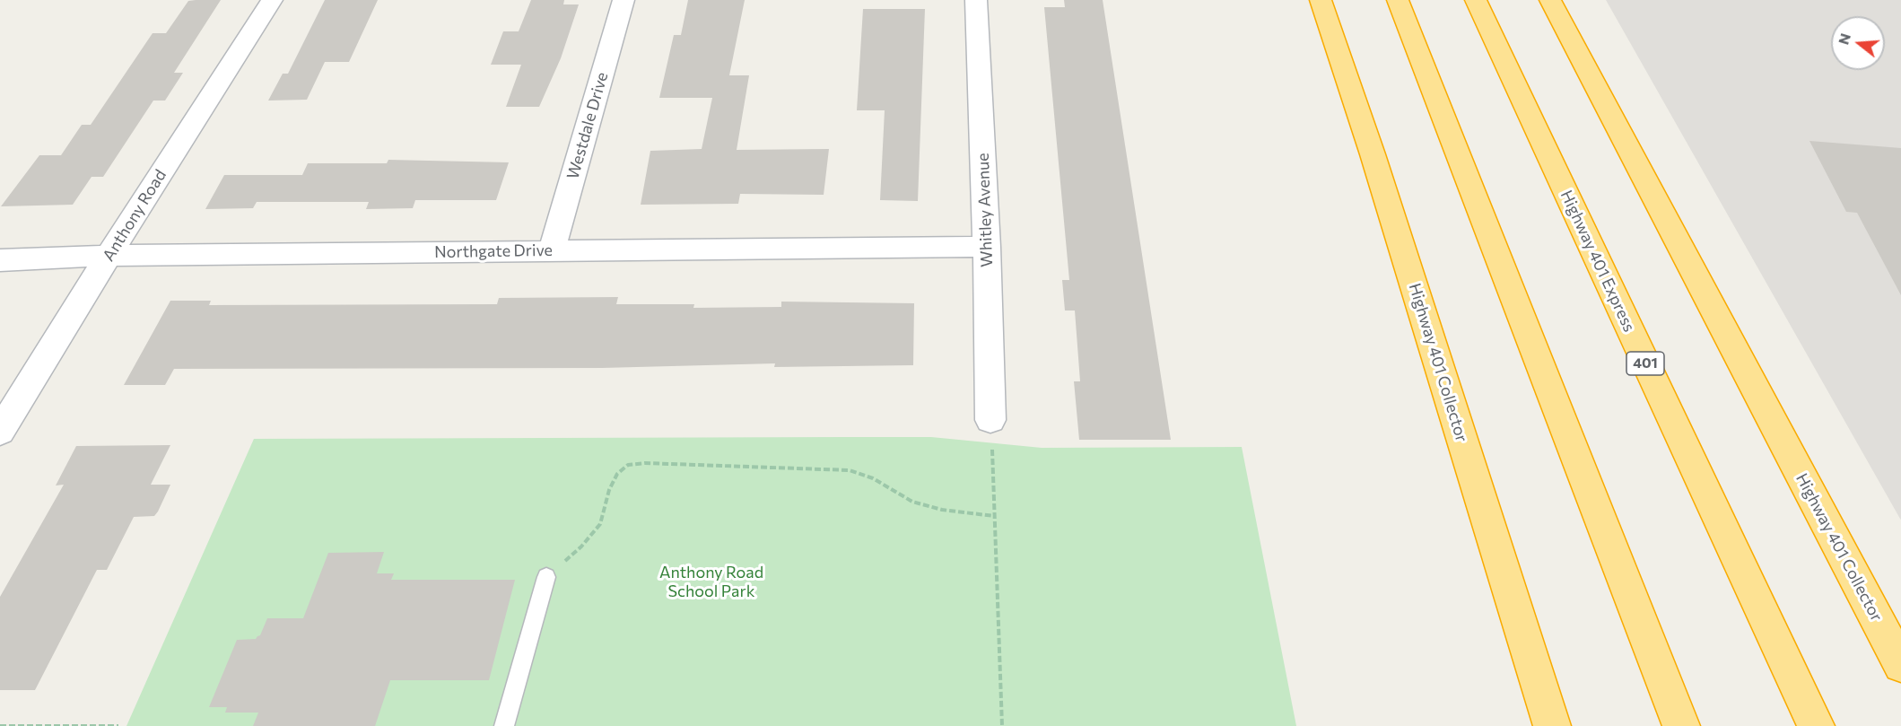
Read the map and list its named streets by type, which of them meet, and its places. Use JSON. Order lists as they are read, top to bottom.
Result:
{
  "streets": {
    "highway": ["Highway 401 Express", "Highway 401 Collector", "401"],
    "street": [
      "Westdale Drive",
      "Whitley Avenue",
      "Anthony Road",
      "Northgate Drive"
    ]
  },
  "crossings": [
    ["Westdale Drive", "Northgate Drive"],
    ["Whitley Avenue", "Northgate Drive"],
    ["Anthony Road", "Northgate Drive"]
  ],
  "parks": ["Anthony Road School Park"],
  "north": "left"
}
